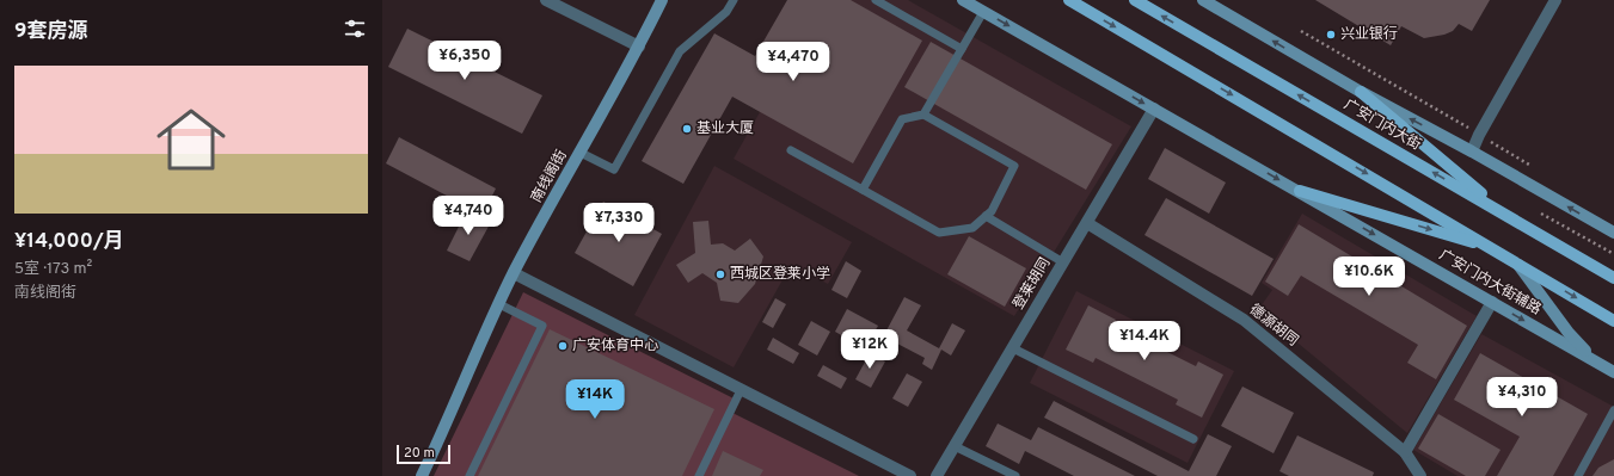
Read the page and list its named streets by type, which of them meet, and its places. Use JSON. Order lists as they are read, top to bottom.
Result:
{
  "streets": {
    "main road": ["广安门内大街"],
    "street": [
      "南线阁街",
      "广安门内大街辅路",
      "登莱胡同",
      "德源胡同"
    ]
  },
  "crossings": [
    ["登莱胡同", "德源胡同"]
  ],
  "places": [
    "兴业银行",
    "基业大厦",
    "西城区登莱小学",
    "广安体育中心"
  ],
  "scale_bar": "20 m",
  "page": {
    "heading": "9套房源",
    "price": [
      "¥6,350",
      "¥4,470",
      "¥4,740",
      "¥7,330",
      "¥10.6K",
      "¥14.4K",
      "¥12K",
      "¥4,310",
      "¥14K"
    ],
    "list": [
      {
        "name": "¥14,000/月",
        "note": "5室 · 173 m² · 南线阁街"
      }
    ],
    "scale": "20 m"
  }
}
